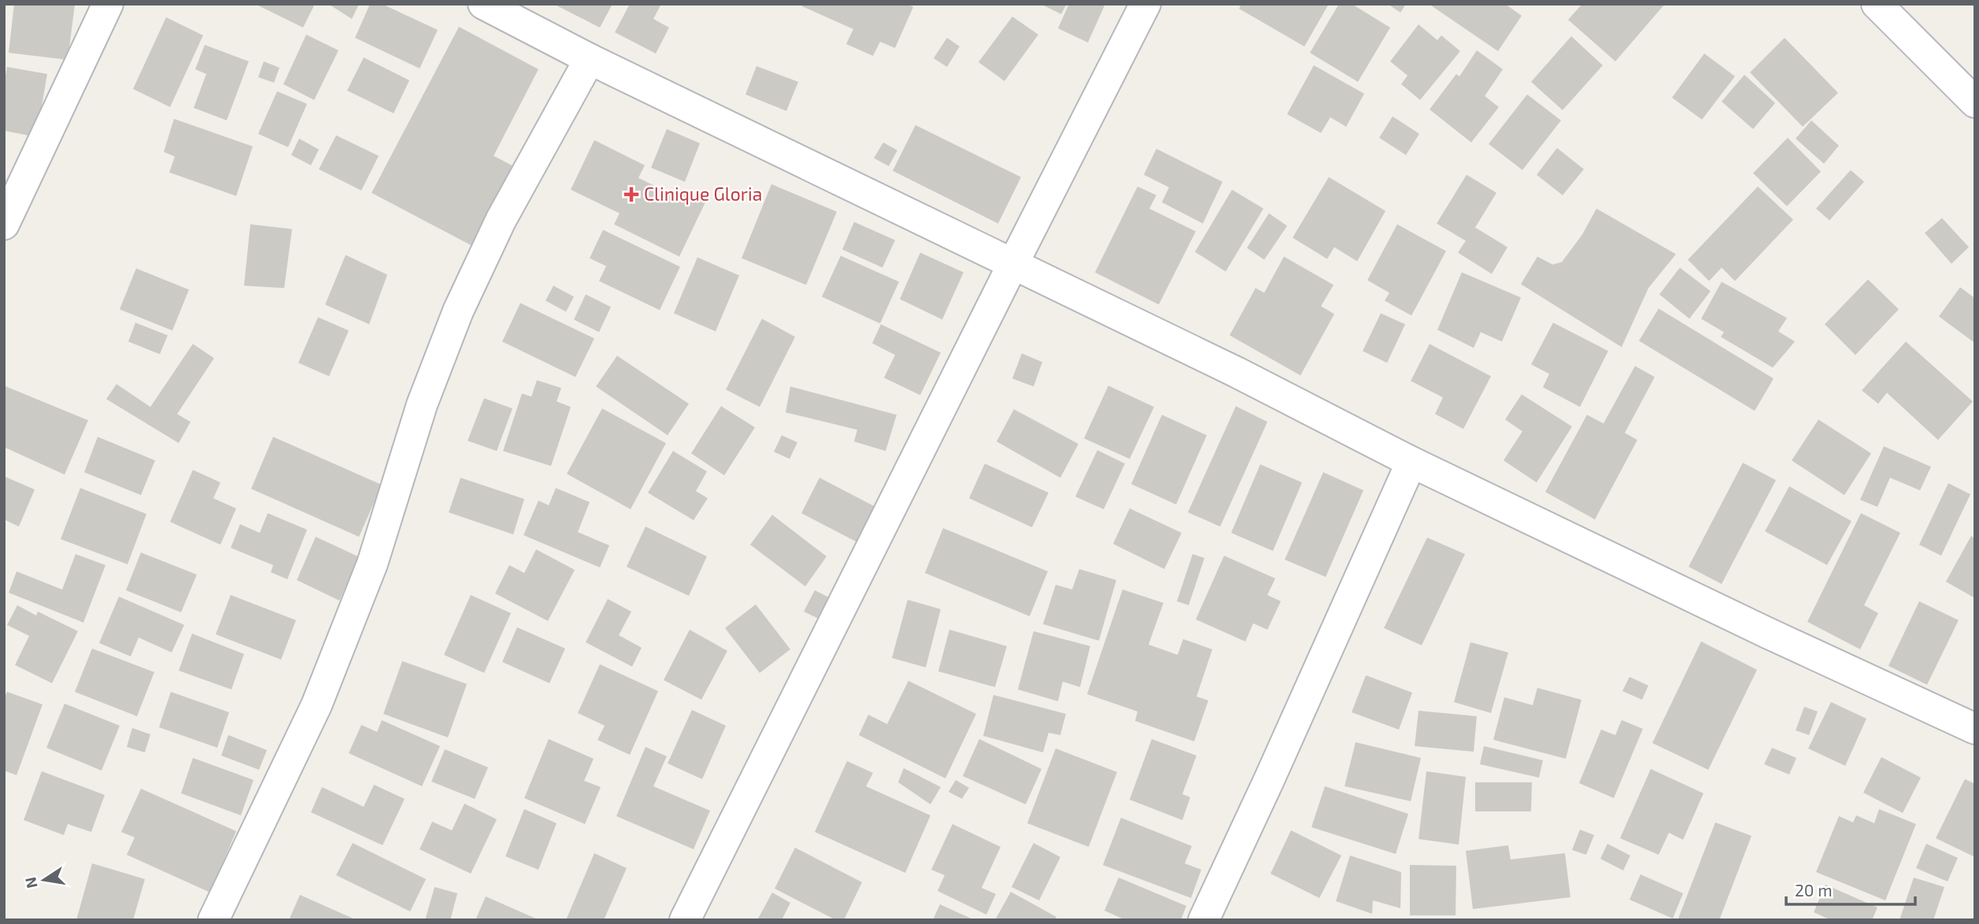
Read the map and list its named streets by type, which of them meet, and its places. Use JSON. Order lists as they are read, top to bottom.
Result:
{
  "places": {
    "health": ["Clinique Gloria"]
  },
  "scale_bar": "20 m",
  "north": "left"
}
